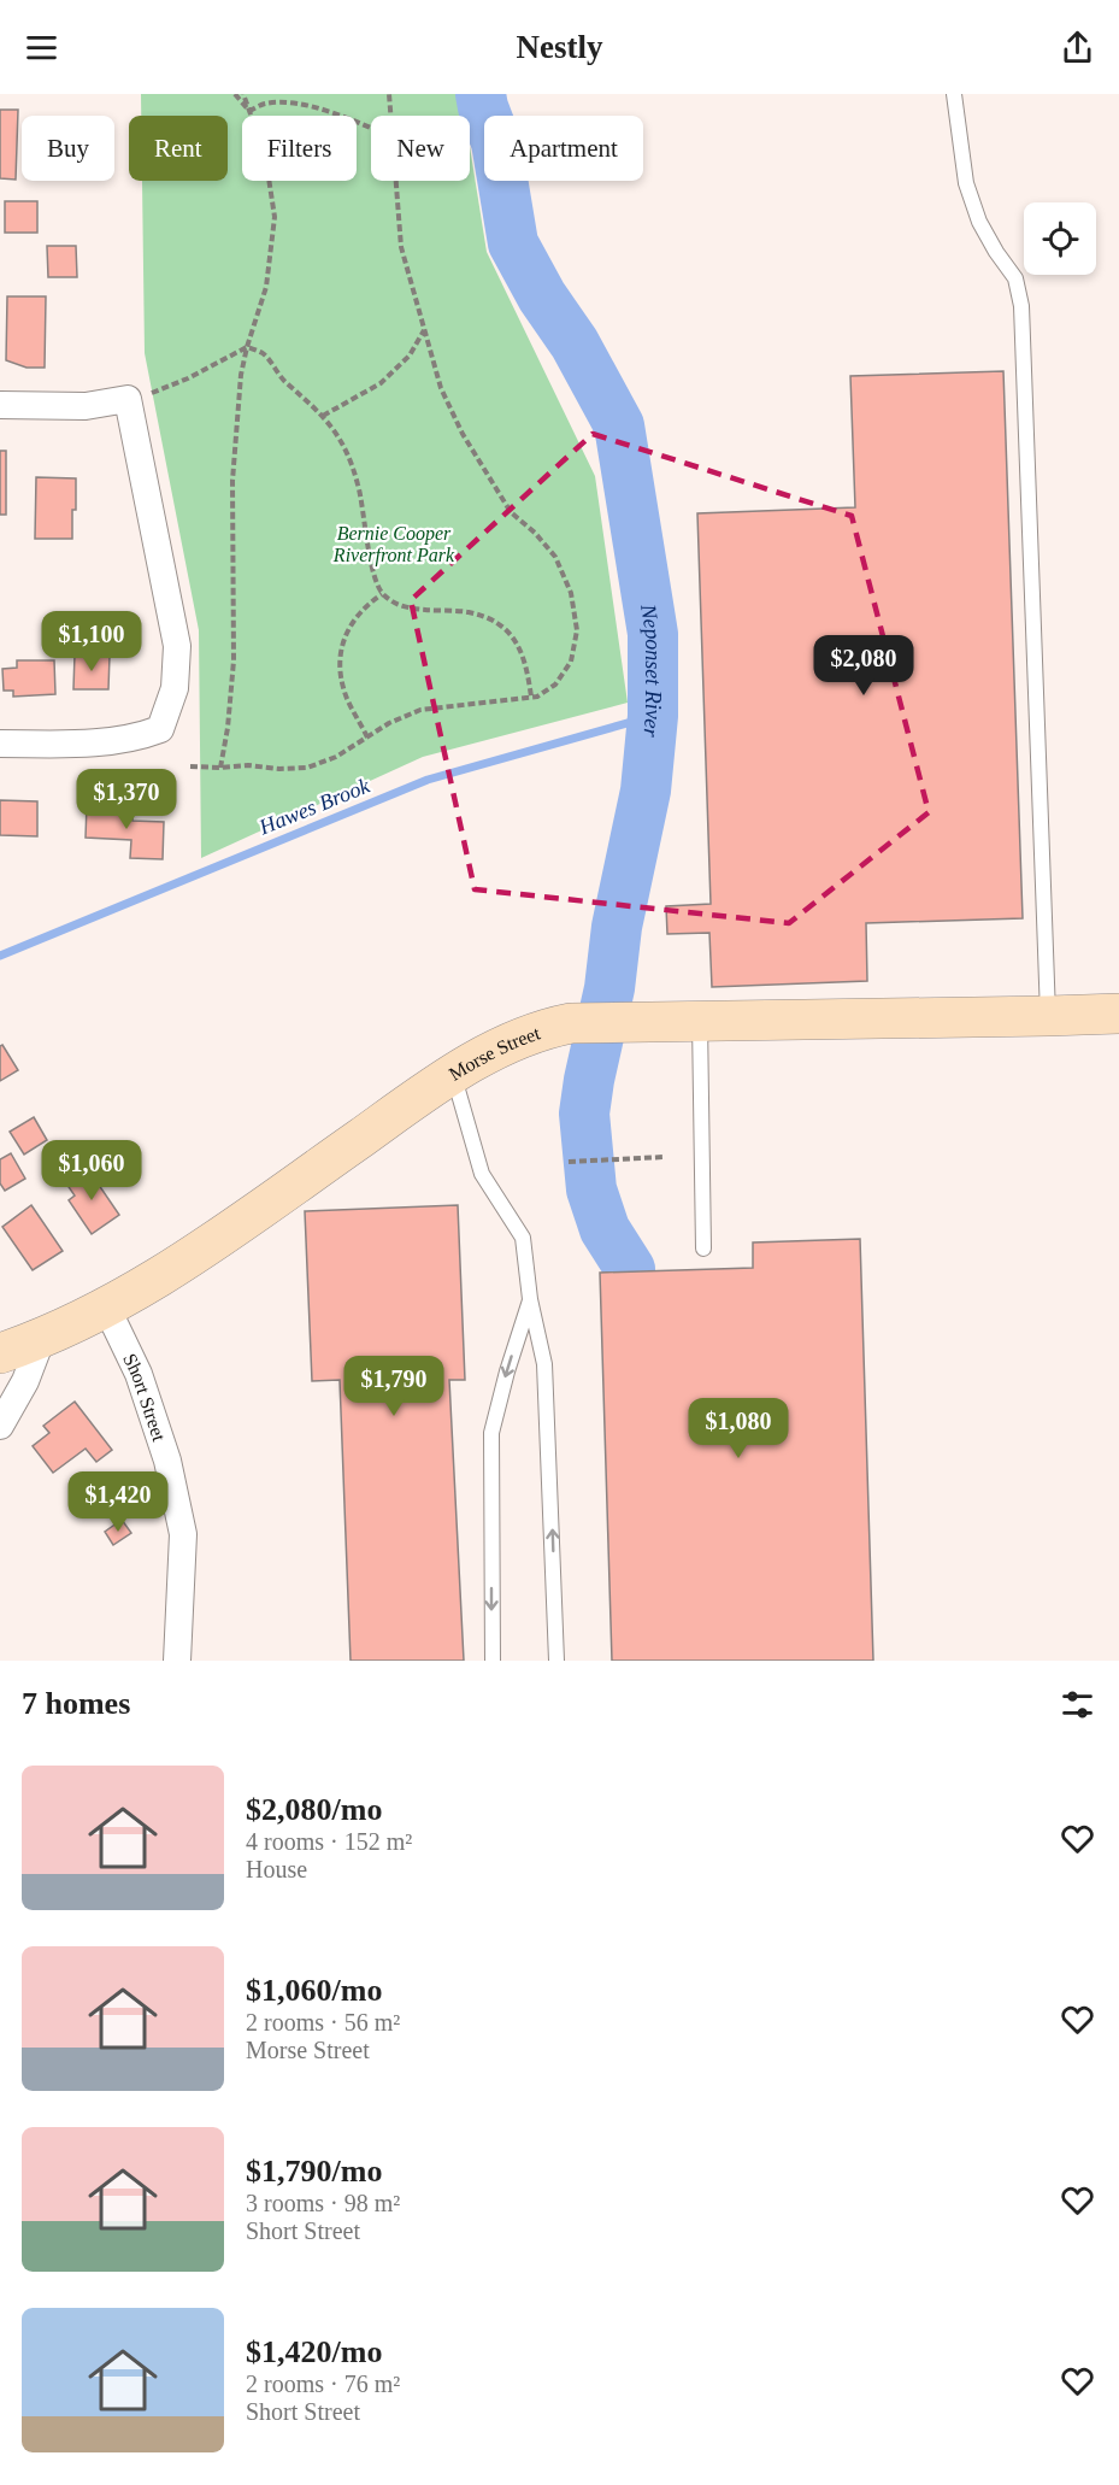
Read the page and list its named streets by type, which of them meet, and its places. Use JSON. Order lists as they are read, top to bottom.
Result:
{
  "streets": {
    "street": ["Morse Street", "Short Street"]
  },
  "crossings": [
    ["Morse Street", "Short Street"]
  ],
  "water": ["Neponset River", "Hawes Brook"],
  "parks": ["Bernie Cooper Riverfront Park"],
  "page": {
    "header": "Nestly",
    "chip": [
      "Buy",
      "Rent",
      "Filters",
      "New",
      "Apartment"
    ],
    "price": [
      "$1,100",
      "$2,080",
      "$1,370",
      "$1,060",
      "$1,790",
      "$1,080",
      "$1,420"
    ],
    "heading": "7 homes",
    "list": [
      {
        "name": "$2,080/mo",
        "note": "4 rooms · 152 m² · House"
      },
      {
        "name": "$1,060/mo",
        "note": "2 rooms · 56 m² · Morse Street"
      },
      {
        "name": "$1,790/mo",
        "note": "3 rooms · 98 m² · Short Street"
      },
      {
        "name": "$1,420/mo",
        "note": "2 rooms · 76 m² · Short Street"
      }
    ]
  }
}
